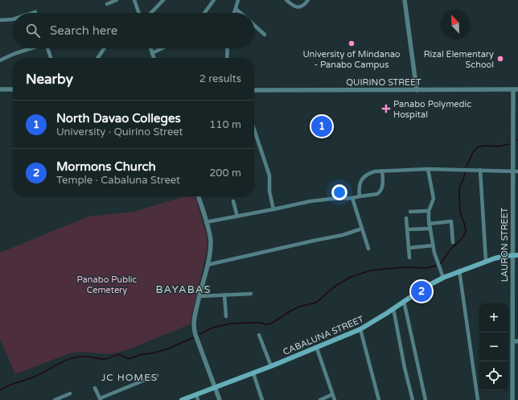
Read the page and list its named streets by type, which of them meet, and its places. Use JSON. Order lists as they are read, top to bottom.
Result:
{
  "streets": {
    "main road": ["CABALUNA STREET"],
    "street": ["QUIRINO STREET", "LAURON STREET"]
  },
  "crossings": [
    ["QUIRINO STREET", "LAURON STREET"],
    ["LAURON STREET", "CABALUNA STREET"]
  ],
  "districts": ["BAYABAS", "JC HOMES"],
  "parks": ["Panabo Public Cemetery"],
  "places": {
    "other": ["University of Mindanao - Panabo Campus", "Rizal Elementary School"],
    "health": ["Panabo Polymedic Hospital"]
  },
  "north": "top left",
  "page": {
    "search": "Search here",
    "heading": ["Nearby", "2 results"],
    "list": [
      {
        "mark": "1",
        "name": "North Davao Colleges",
        "note": "University · Quirino Street",
        "value": "110 m"
      },
      {
        "mark": "2",
        "name": "Mormons Church",
        "note": "Temple · Cabaluna Street",
        "value": "200 m"
      }
    ],
    "pins": ["1", "2"],
    "map_buttons": ["+", "−"]
  }
}
